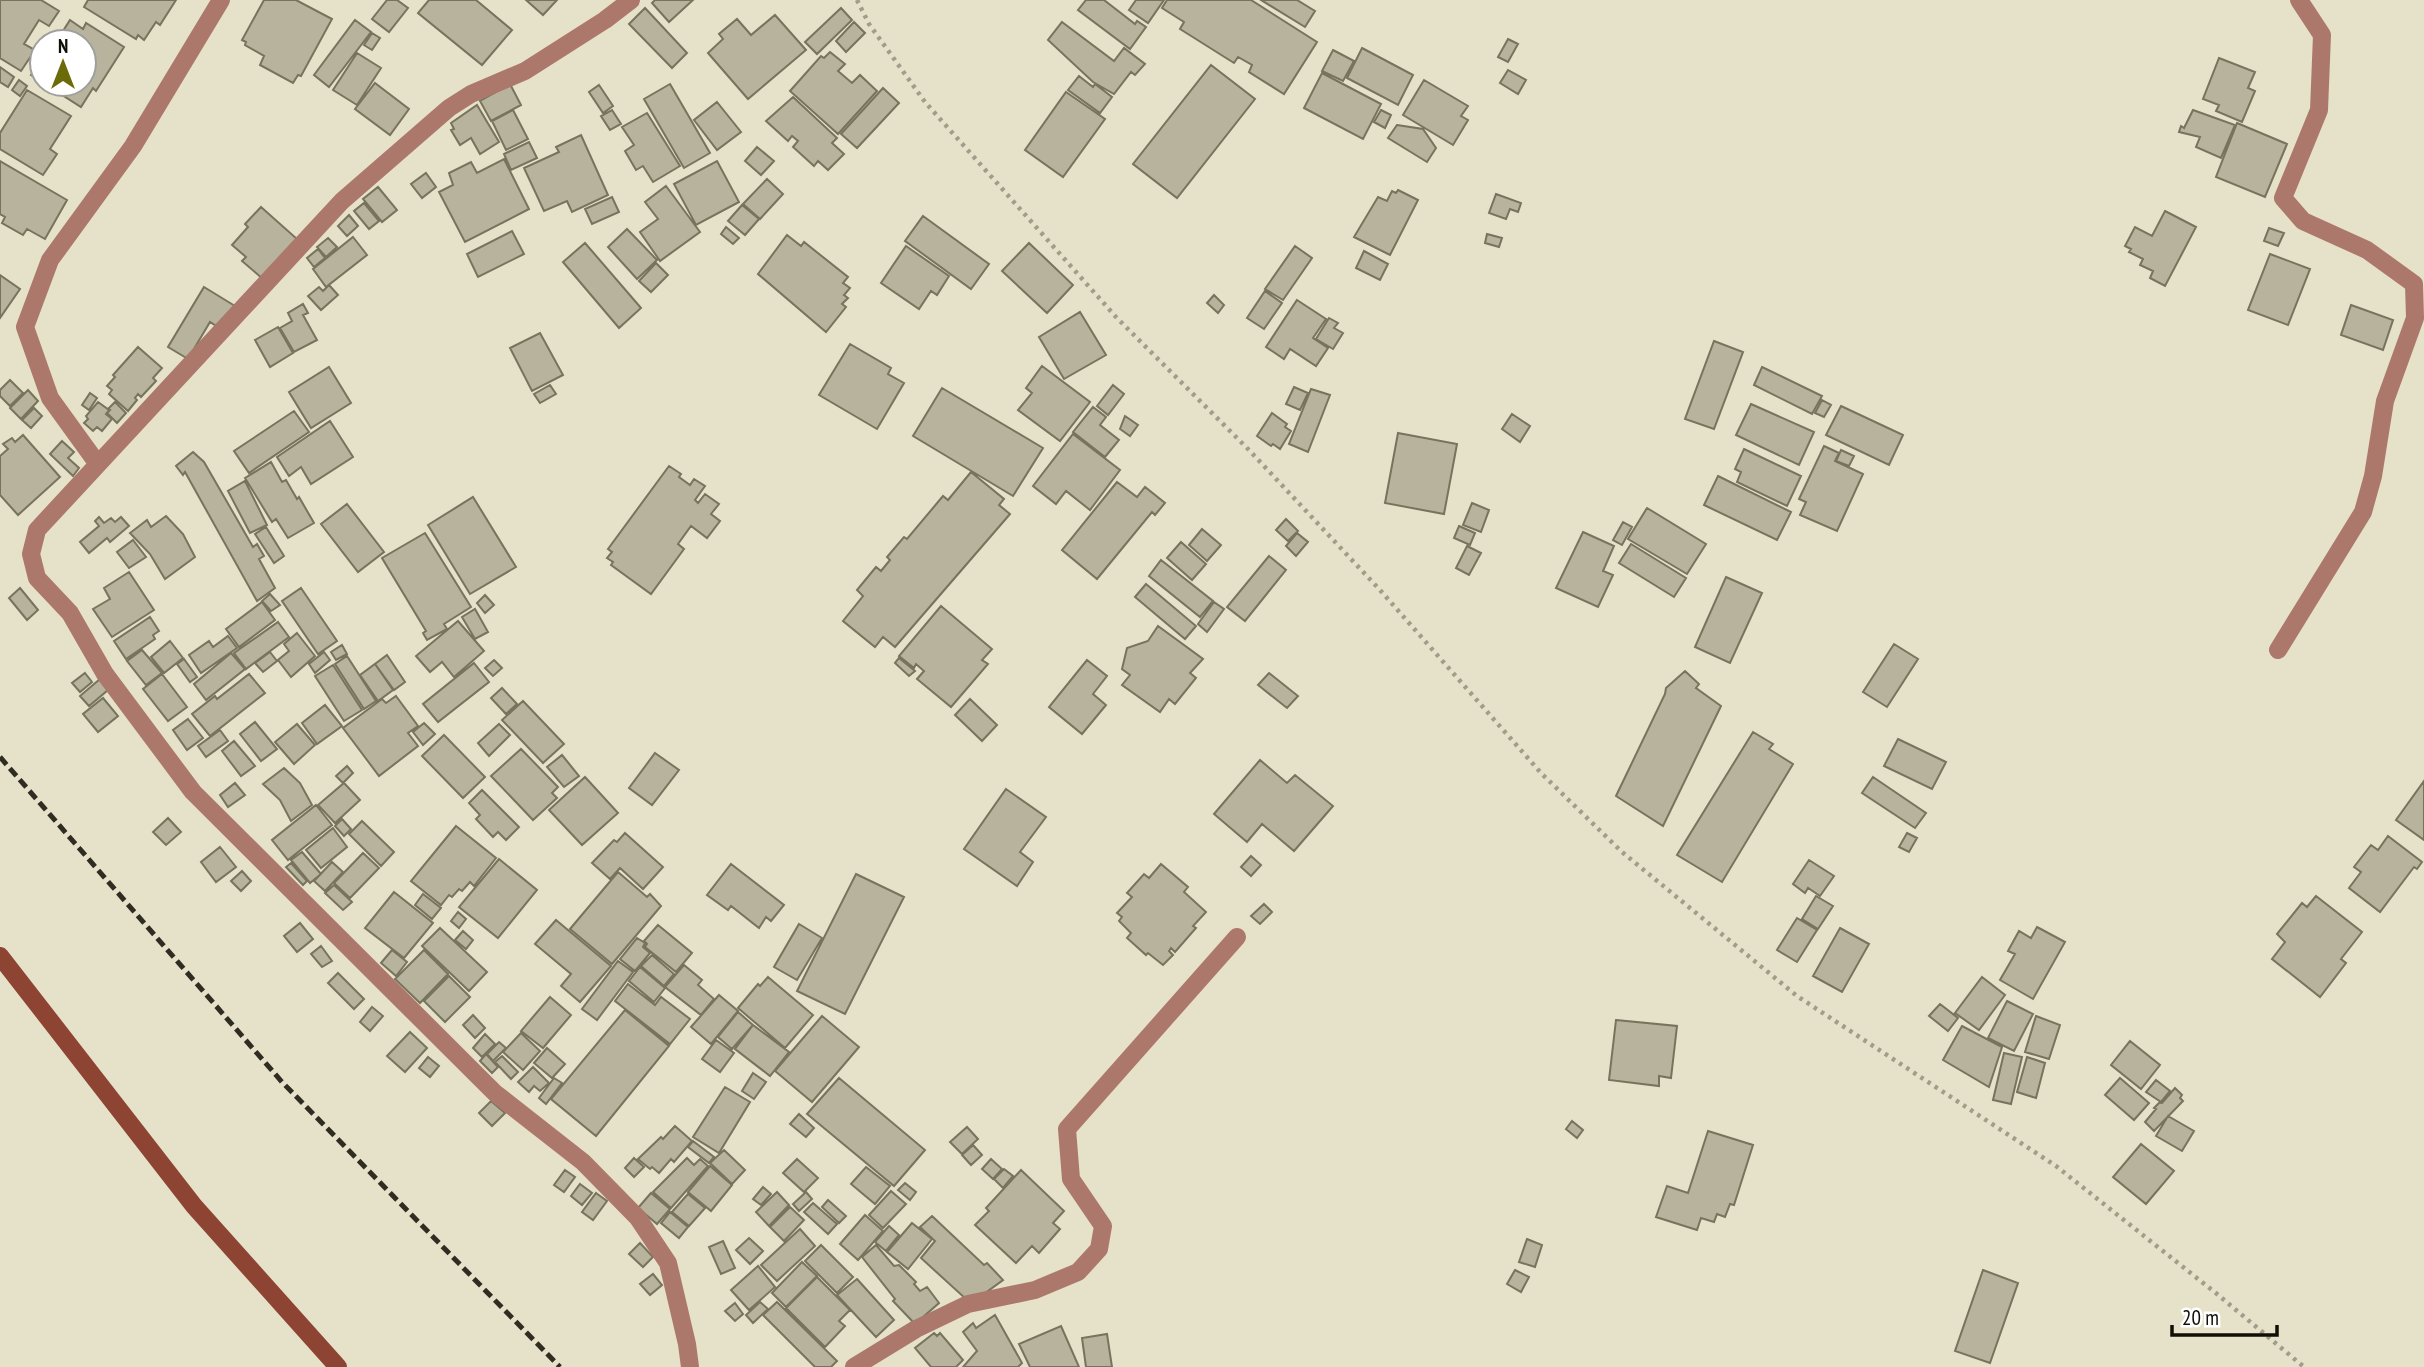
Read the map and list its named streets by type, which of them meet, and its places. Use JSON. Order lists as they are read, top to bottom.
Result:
{
  "scale_bar": "20 m",
  "north": "top"
}
